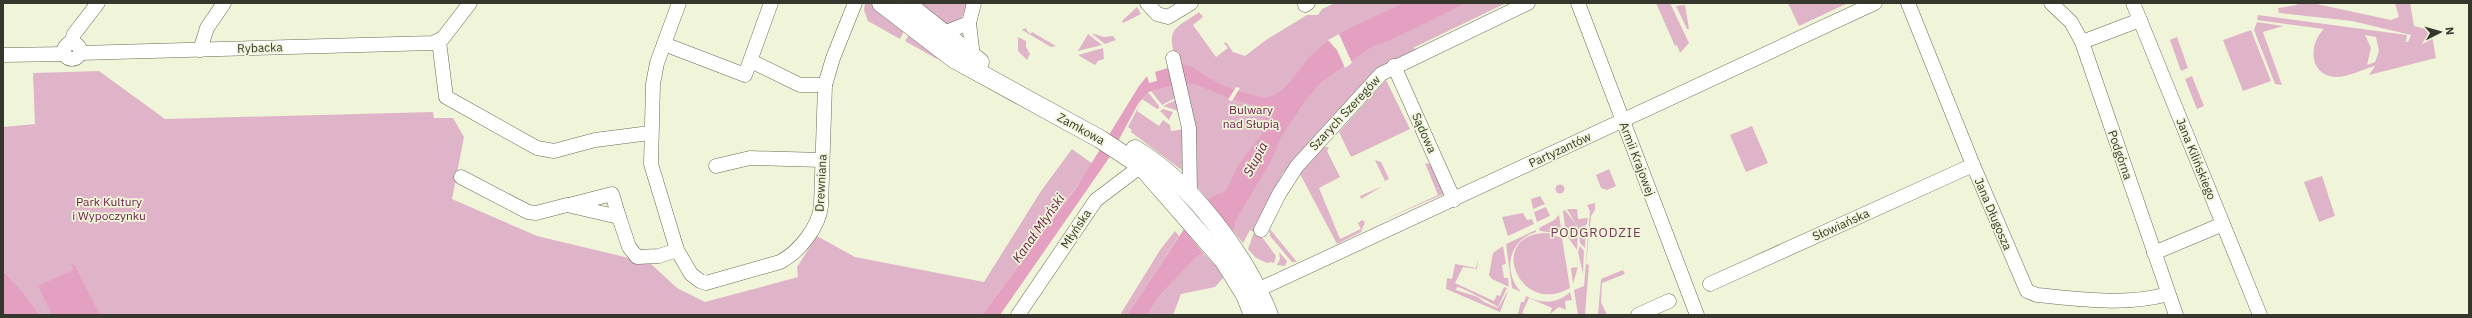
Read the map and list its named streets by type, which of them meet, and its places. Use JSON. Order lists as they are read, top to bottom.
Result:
{
  "streets": {
    "main road": ["Zamkowa"],
    "street": [
      "Rybacka",
      "Szarych Szeregów",
      "Sądowa",
      "Partyzantów",
      "Podgórna",
      "Armii Krajowej",
      "Jana Kilińskiego",
      "Drewniana",
      "Jana Długosza",
      "Słowiańska",
      "Młyńska"
    ]
  },
  "crossings": [
    ["Szarych Szeregów", "Sądowa"],
    ["Zamkowa", "Partyzantów"],
    ["Zamkowa", "Młyńska"],
    ["Sądowa", "Partyzantów"],
    ["Partyzantów", "Armii Krajowej"],
    ["Podgórna", "Jana Długosza"],
    ["Jana Długosza", "Słowiańska"]
  ],
  "districts": ["PODGRODZIE"],
  "water": ["Słupia", "Kanał Młyński"],
  "parks": ["Bulwary nad Słupią", "Park Kultury i Wypoczynku"],
  "north": "right"
}
